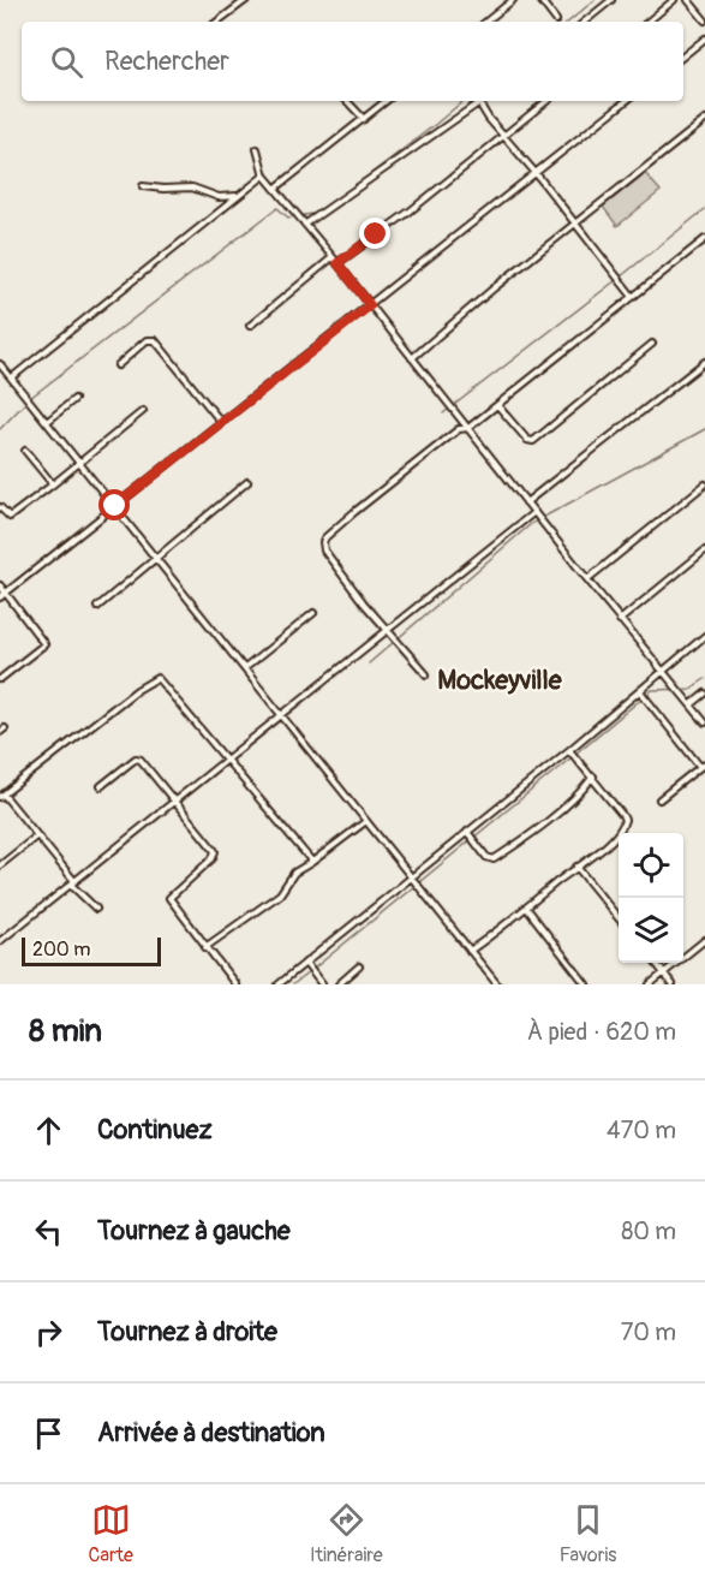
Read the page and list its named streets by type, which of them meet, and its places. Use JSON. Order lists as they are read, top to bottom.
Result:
{
  "districts": ["Mockeyville"],
  "scale_bar": "200 m",
  "page": {
    "search": "Rechercher",
    "scale": "200 m",
    "heading": ["8 min", "À pied · 620 m"],
    "list": [
      ["Continuez", "470 m"],
      ["Tournez à gauche", "80 m"],
      ["Tournez à droite", "70 m"],
      "Arrivée à destination"
    ],
    "nav": ["Carte", "Itinéraire", "Favoris"]
  }
}
